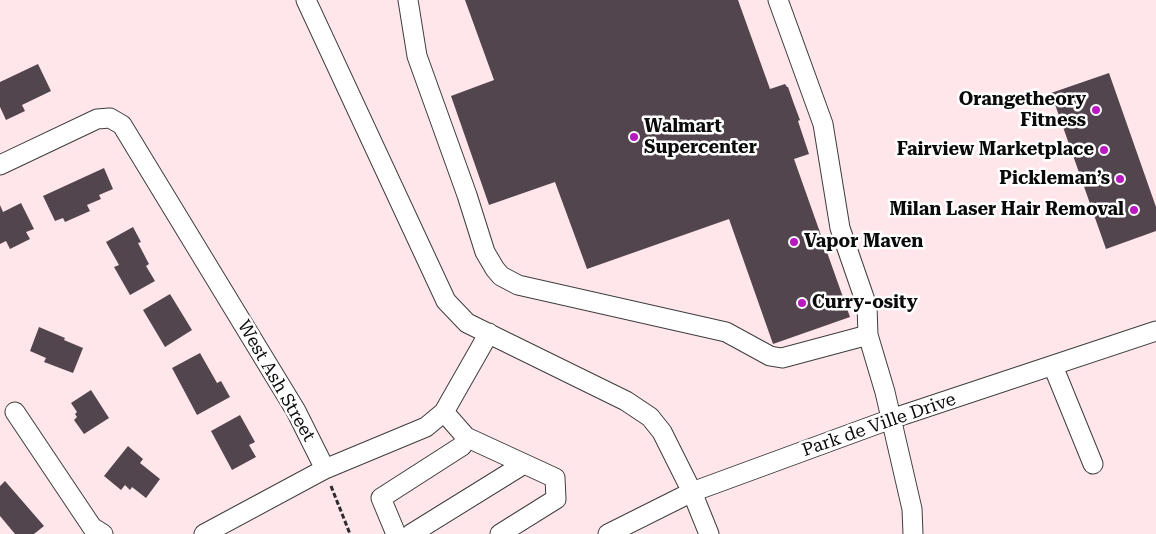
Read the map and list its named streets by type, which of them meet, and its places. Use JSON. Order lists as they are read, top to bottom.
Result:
{
  "streets": {
    "street": ["West Ash Street", "Park de Ville Drive"]
  },
  "places": [
    "Orangetheory Fitness",
    "Walmart Supercenter",
    "Fairview Marketplace",
    "Pickleman’s",
    "Milan Laser Hair Removal",
    "Vapor Maven",
    "Curry-osity"
  ]
}
